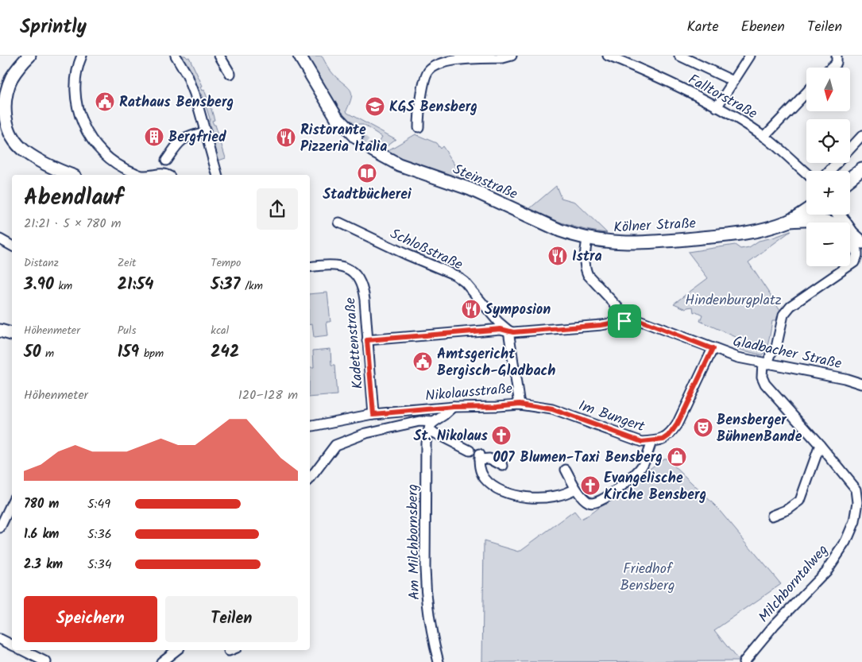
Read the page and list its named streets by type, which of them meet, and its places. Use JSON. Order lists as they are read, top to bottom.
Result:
{
  "streets": {
    "main road": ["Steinstraße", "Kölner Straße"],
    "street": [
      "Falltorstraße",
      "Schloßstraße",
      "Kadettenstraße",
      "Gladbacher Straße",
      "Nikolausstraße",
      "Im Bungert",
      "Am Milchbornsberg",
      "Milchborntalweg"
    ]
  },
  "crossings": [
    ["Steinstraße", "Kölner Straße"],
    ["Schloßstraße", "Nikolausstraße"],
    ["Kadettenstraße", "Nikolausstraße"],
    ["Gladbacher Straße", "Im Bungert"],
    ["Gladbacher Straße", "Milchborntalweg"],
    ["Nikolausstraße", "Im Bungert"]
  ],
  "parks": ["Hindenburgplatz", "Friedhof Bensberg"],
  "places": {
    "public building": ["Rathaus Bensberg", "Amtsgericht Bergisch-Gladbach"],
    "school or university": ["KGS Bensberg"],
    "building": ["Bergfried"],
    "restaurant": ["Ristorante Pizzeria Italia", "Istra", "Symposion"],
    "library": ["Stadtbücherei"],
    "theatre": ["Bensberger BühnenBande"],
    "church": ["St. Nikolaus", "Evangelische Kirche Bensberg"],
    "shop": ["007 Blumen-Taxi Bensberg"]
  },
  "north": "bottom",
  "page": {
    "header": "Sprintly",
    "nav": ["Karte", "Ebenen", "Teilen"],
    "map_buttons": ["+", "−"],
    "heading": ["Abendlauf", "21:21 · 5 × 780 m"],
    "stats": [
      ["Distanz", "3.90 km"],
      ["Zeit", "21:54"],
      ["Tempo", "5:37 /km"],
      ["Höhenmeter", "50 m"],
      ["Puls", "159 bpm"],
      ["kcal", "242"]
    ],
    "chart": ["Höhenmeter", "120–128 m"],
    "list": [
      {
        "name": "780 m",
        "note": "5:49"
      },
      {
        "name": "1.6 km",
        "note": "5:36"
      },
      {
        "name": "2.3 km",
        "note": "5:34"
      }
    ],
    "buttons": ["Speichern", "Teilen"]
  }
}
